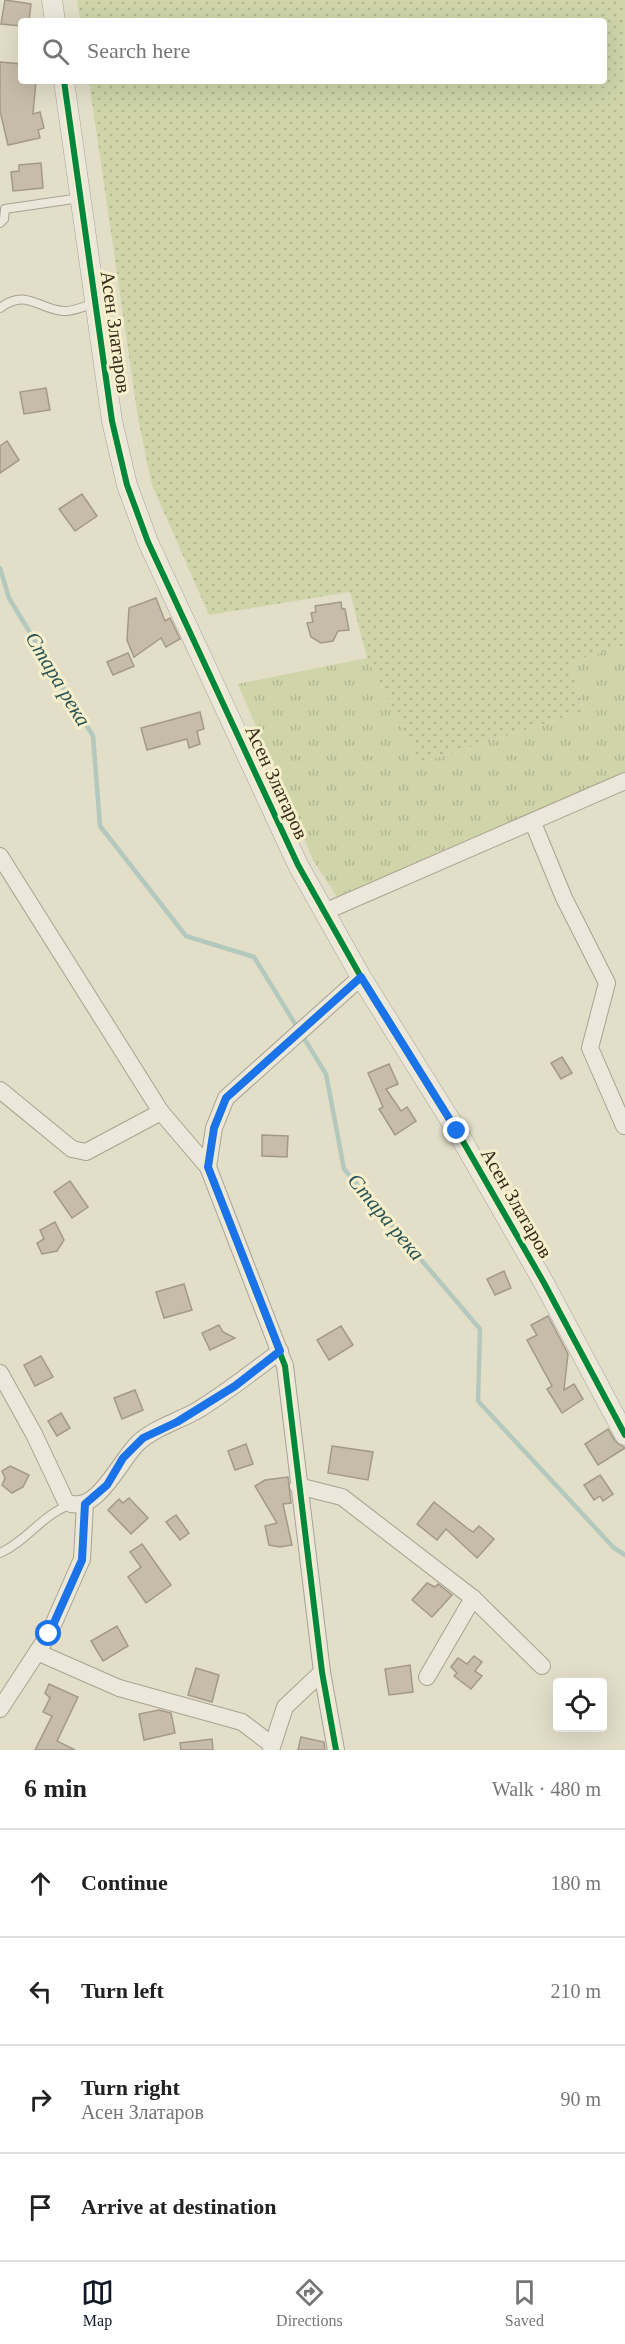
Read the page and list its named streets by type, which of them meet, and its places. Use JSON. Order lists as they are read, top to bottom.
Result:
{
  "streets": {
    "street": ["Асен Златаров"]
  },
  "water": ["Стара река"],
  "page": {
    "search": "Search here",
    "heading": ["6 min", "Walk · 480 m"],
    "list": [
      ["Continue", "180 m"],
      ["Turn left", "210 m"],
      ["Turn right", "Асен Златаров", "90 m"],
      "Arrive at destination"
    ],
    "nav": ["Map", "Directions", "Saved"]
  }
}
